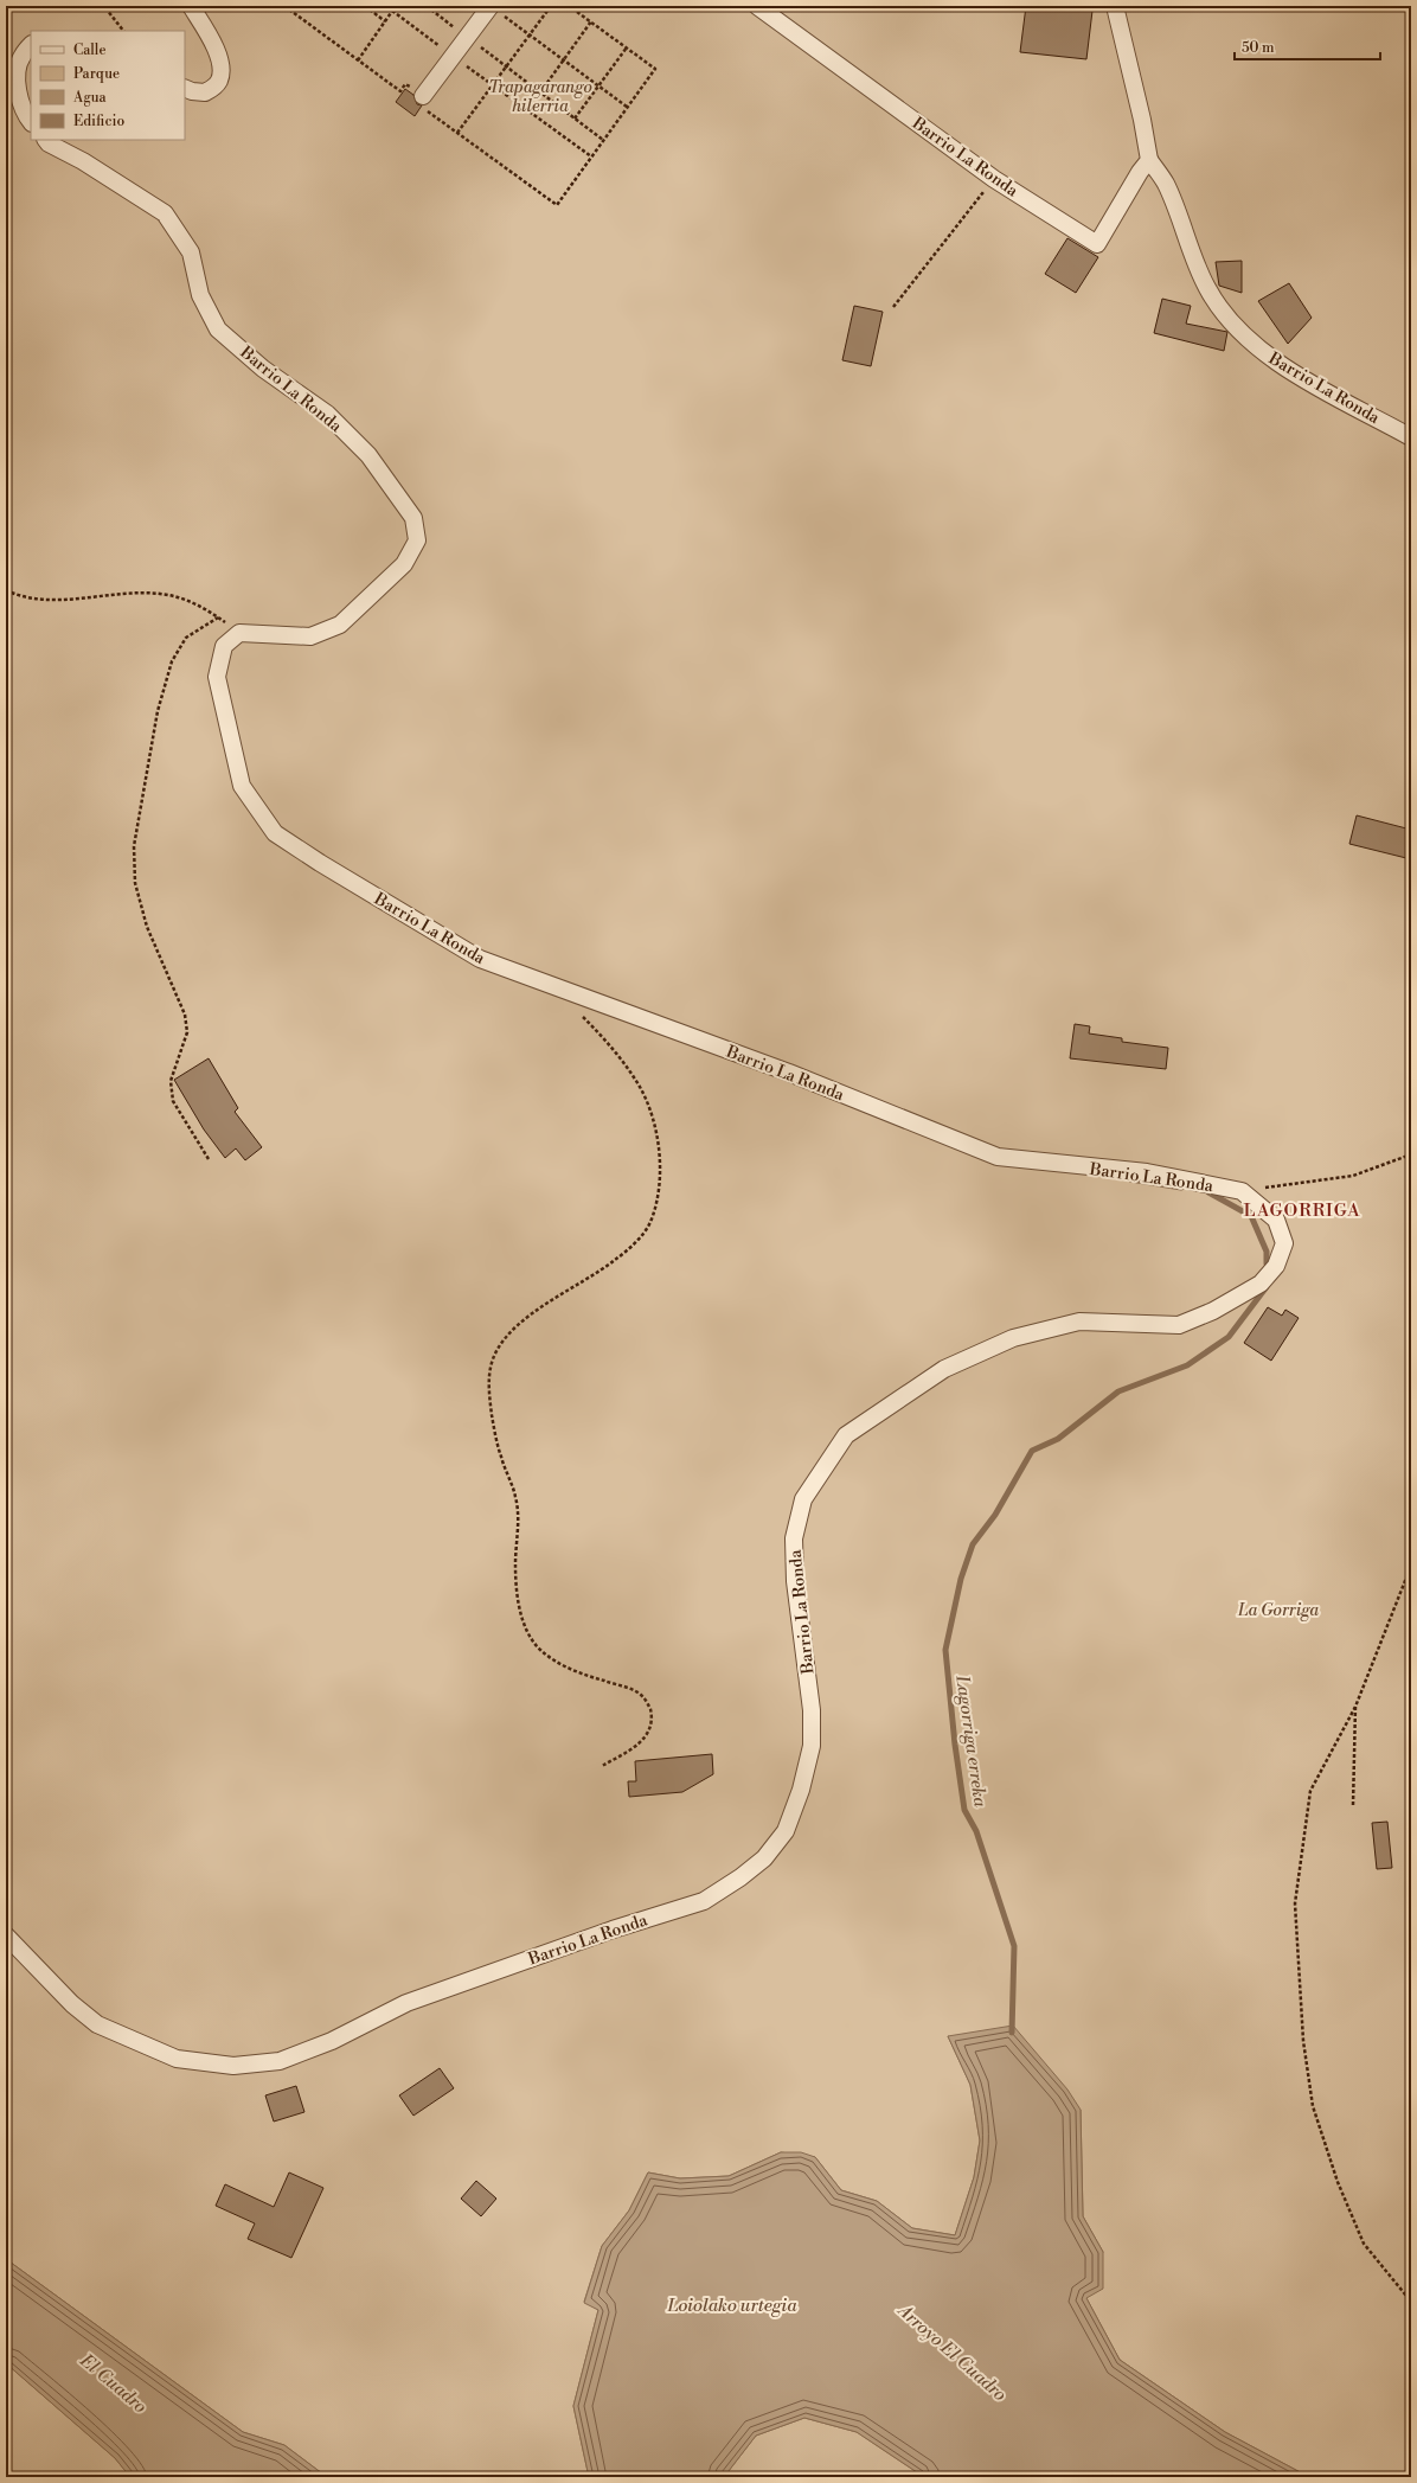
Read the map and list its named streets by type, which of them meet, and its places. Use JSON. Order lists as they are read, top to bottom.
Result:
{
  "streets": {
    "street": ["Barrio La Ronda"]
  },
  "districts": ["LAGORRIGA"],
  "water": [
    "Lagorriga erreka",
    "Loiolako urtegia",
    "Arroyo El Cuadro",
    "El Cuadro"
  ],
  "parks": ["Trapagarango hilerria", "La Gorriga"],
  "legend": [
    "Calle",
    "Parque",
    "Agua",
    "Edificio"
  ],
  "scale_bar": "50 m"
}
